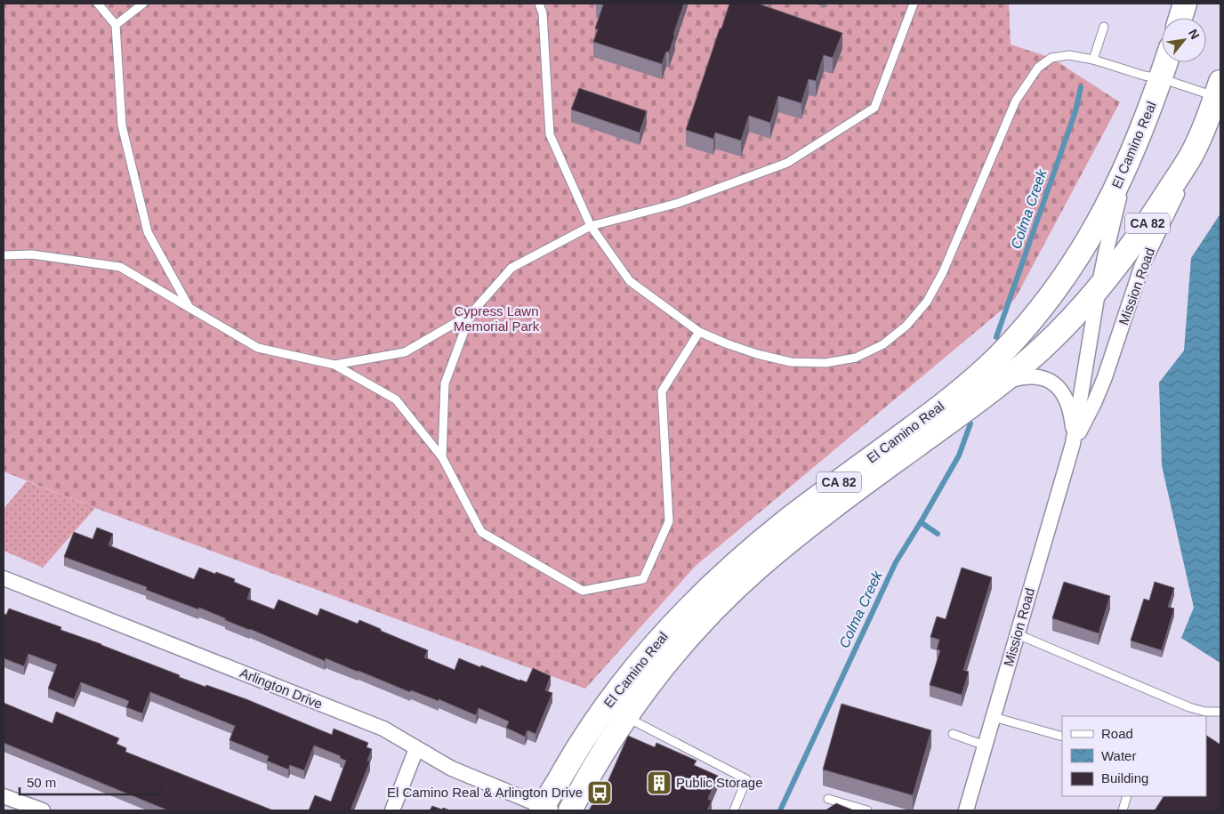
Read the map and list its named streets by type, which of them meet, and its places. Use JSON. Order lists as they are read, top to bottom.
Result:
{
  "streets": {
    "main road": ["El Camino Real", "CA 82"],
    "street": ["Mission Road", "Arlington Drive"]
  },
  "crossings": [
    ["El Camino Real", "Mission Road"],
    ["El Camino Real", "Arlington Drive"]
  ],
  "water": ["Colma Creek"],
  "parks": ["Cypress Lawn Memorial Park"],
  "places": {
    "building": ["Public Storage"],
    "bus stop": ["El Camino Real & Arlington Drive"]
  },
  "legend": ["Road", "Water", "Building"],
  "scale_bar": "50 m",
  "north": "top right"
}
